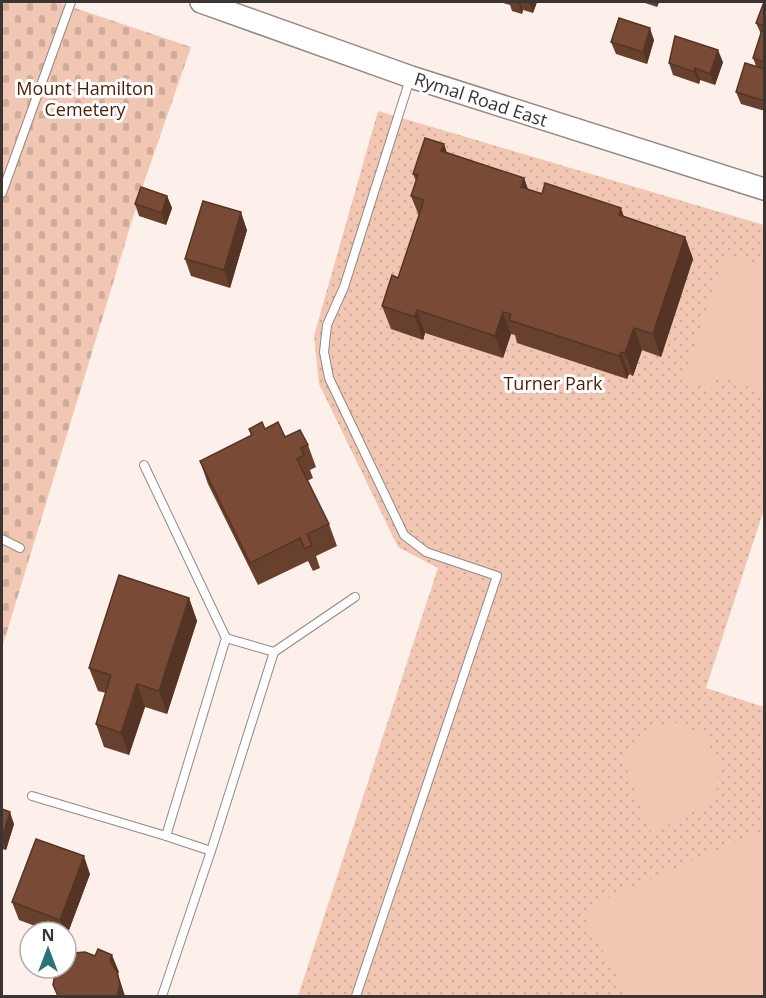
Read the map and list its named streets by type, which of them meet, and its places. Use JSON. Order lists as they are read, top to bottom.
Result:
{
  "streets": {
    "main road": ["Rymal Road East"]
  },
  "parks": ["Mount Hamilton Cemetery", "Turner Park"],
  "north": "top"
}
